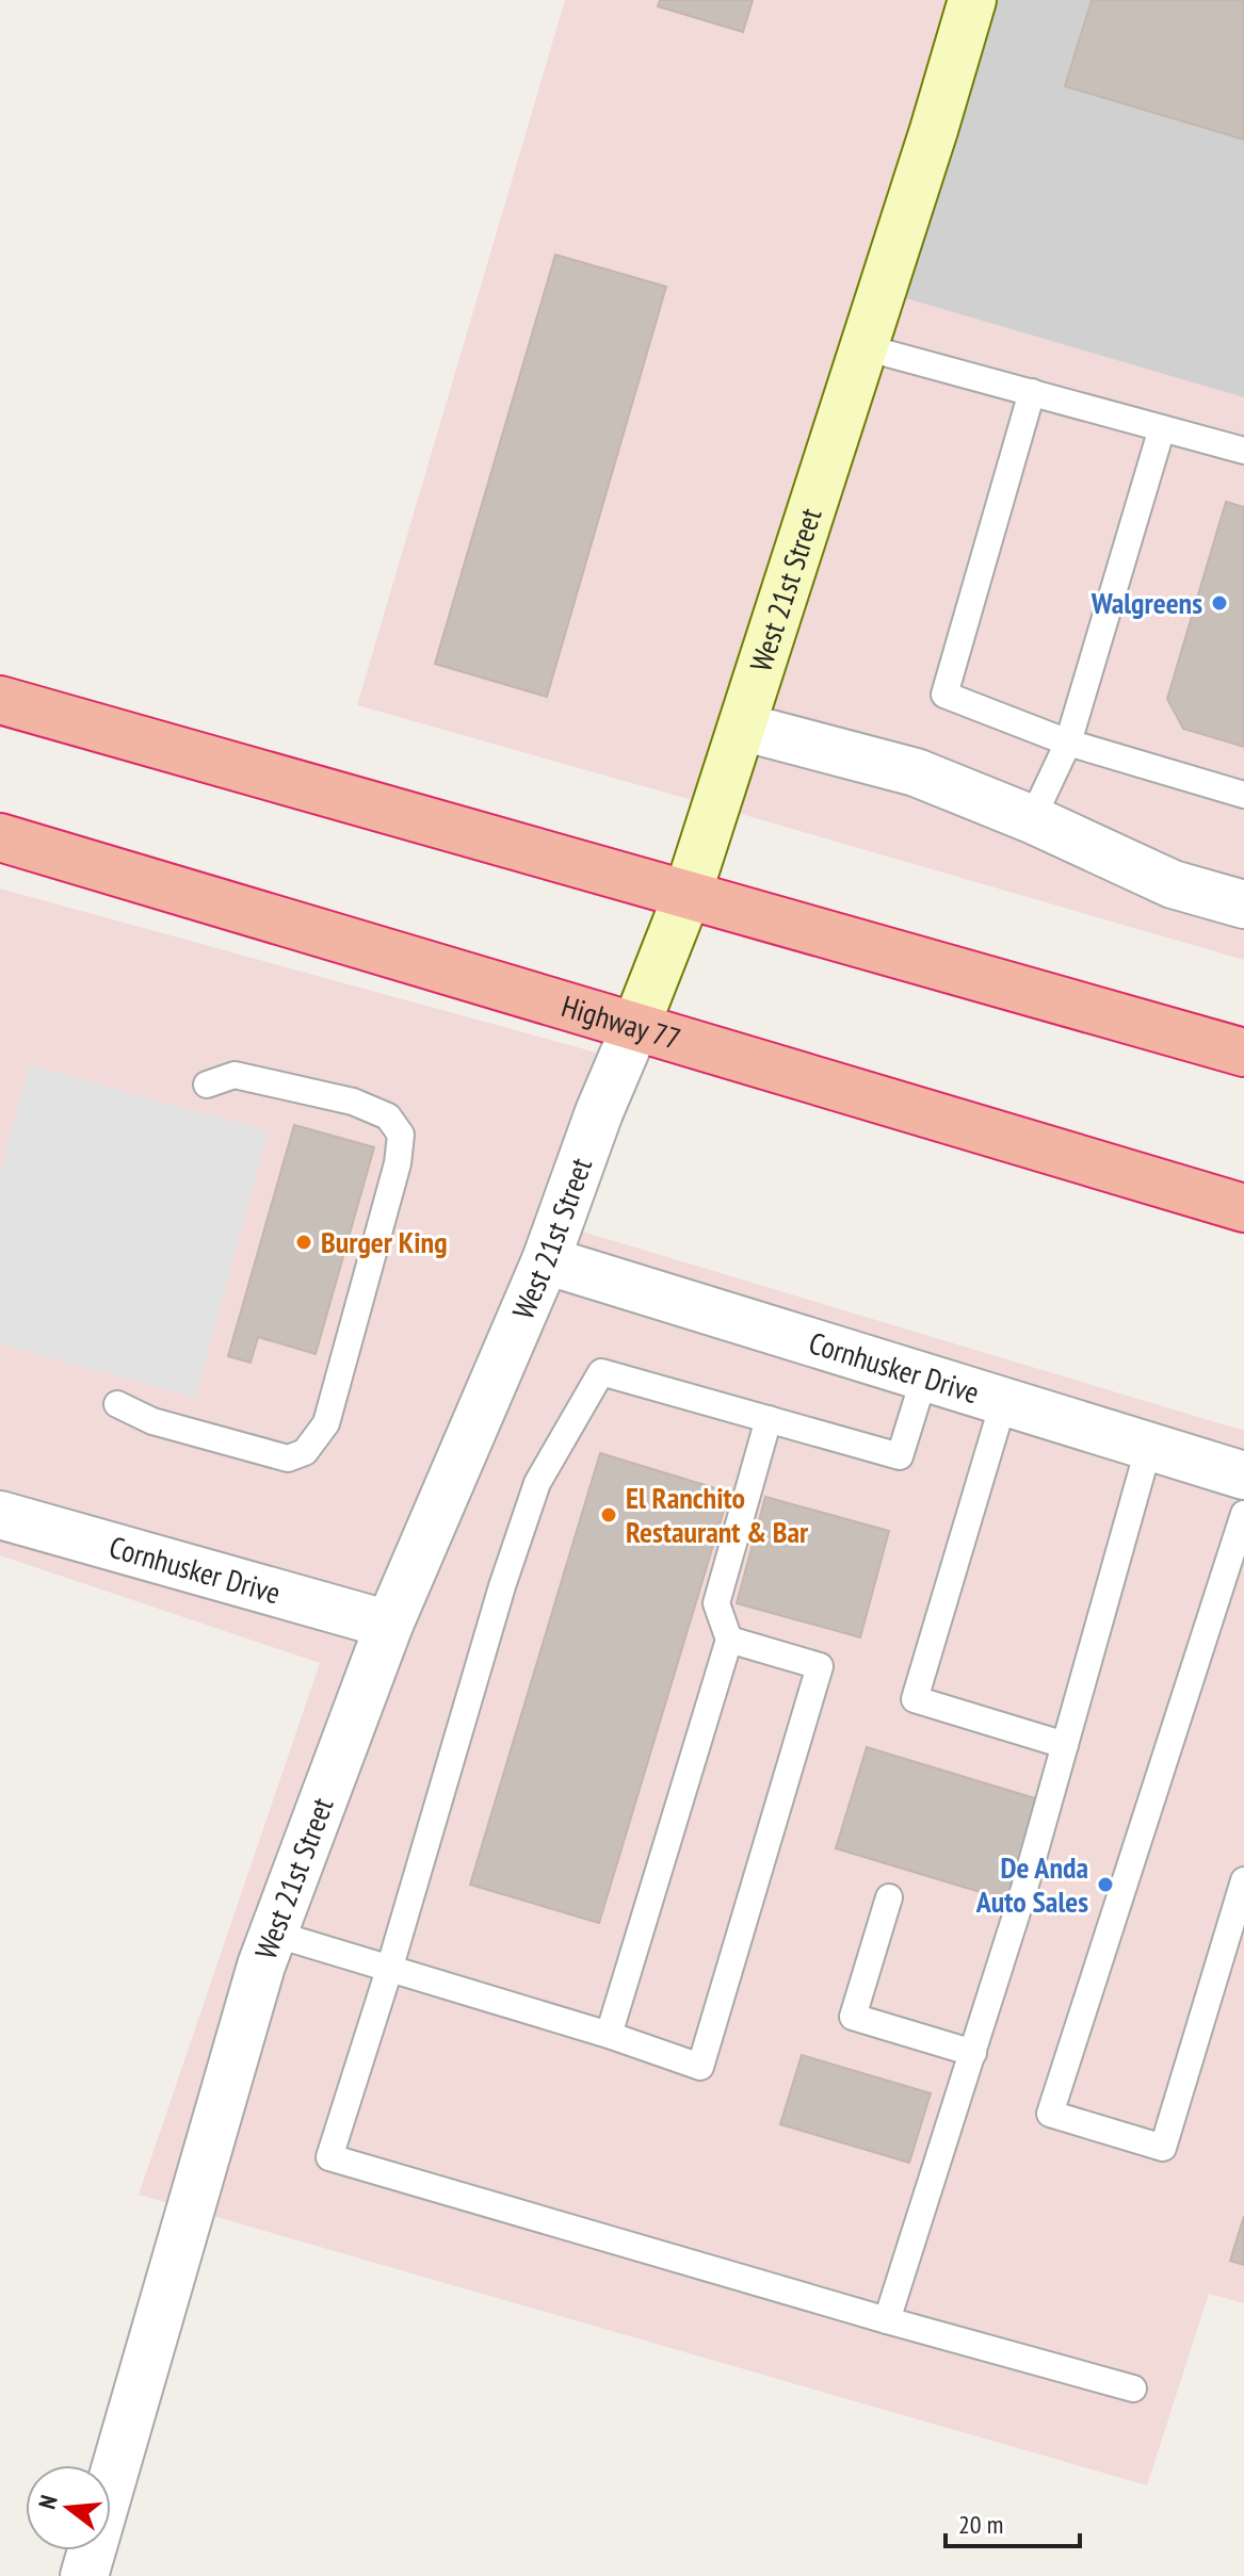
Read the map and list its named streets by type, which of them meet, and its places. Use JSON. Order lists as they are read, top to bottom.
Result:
{
  "streets": {
    "highway": ["Highway 77"],
    "main road": ["West 21st Street"],
    "street": ["Cornhusker Drive"]
  },
  "crossings": [
    ["West 21st Street", "Highway 77"],
    ["West 21st Street", "Cornhusker Drive"]
  ],
  "places": [
    "Walgreens",
    "Burger King",
    "El Ranchito Restaurant & Bar",
    "De Anda Auto Sales"
  ],
  "scale_bar": "20 m",
  "north": "left"
}
